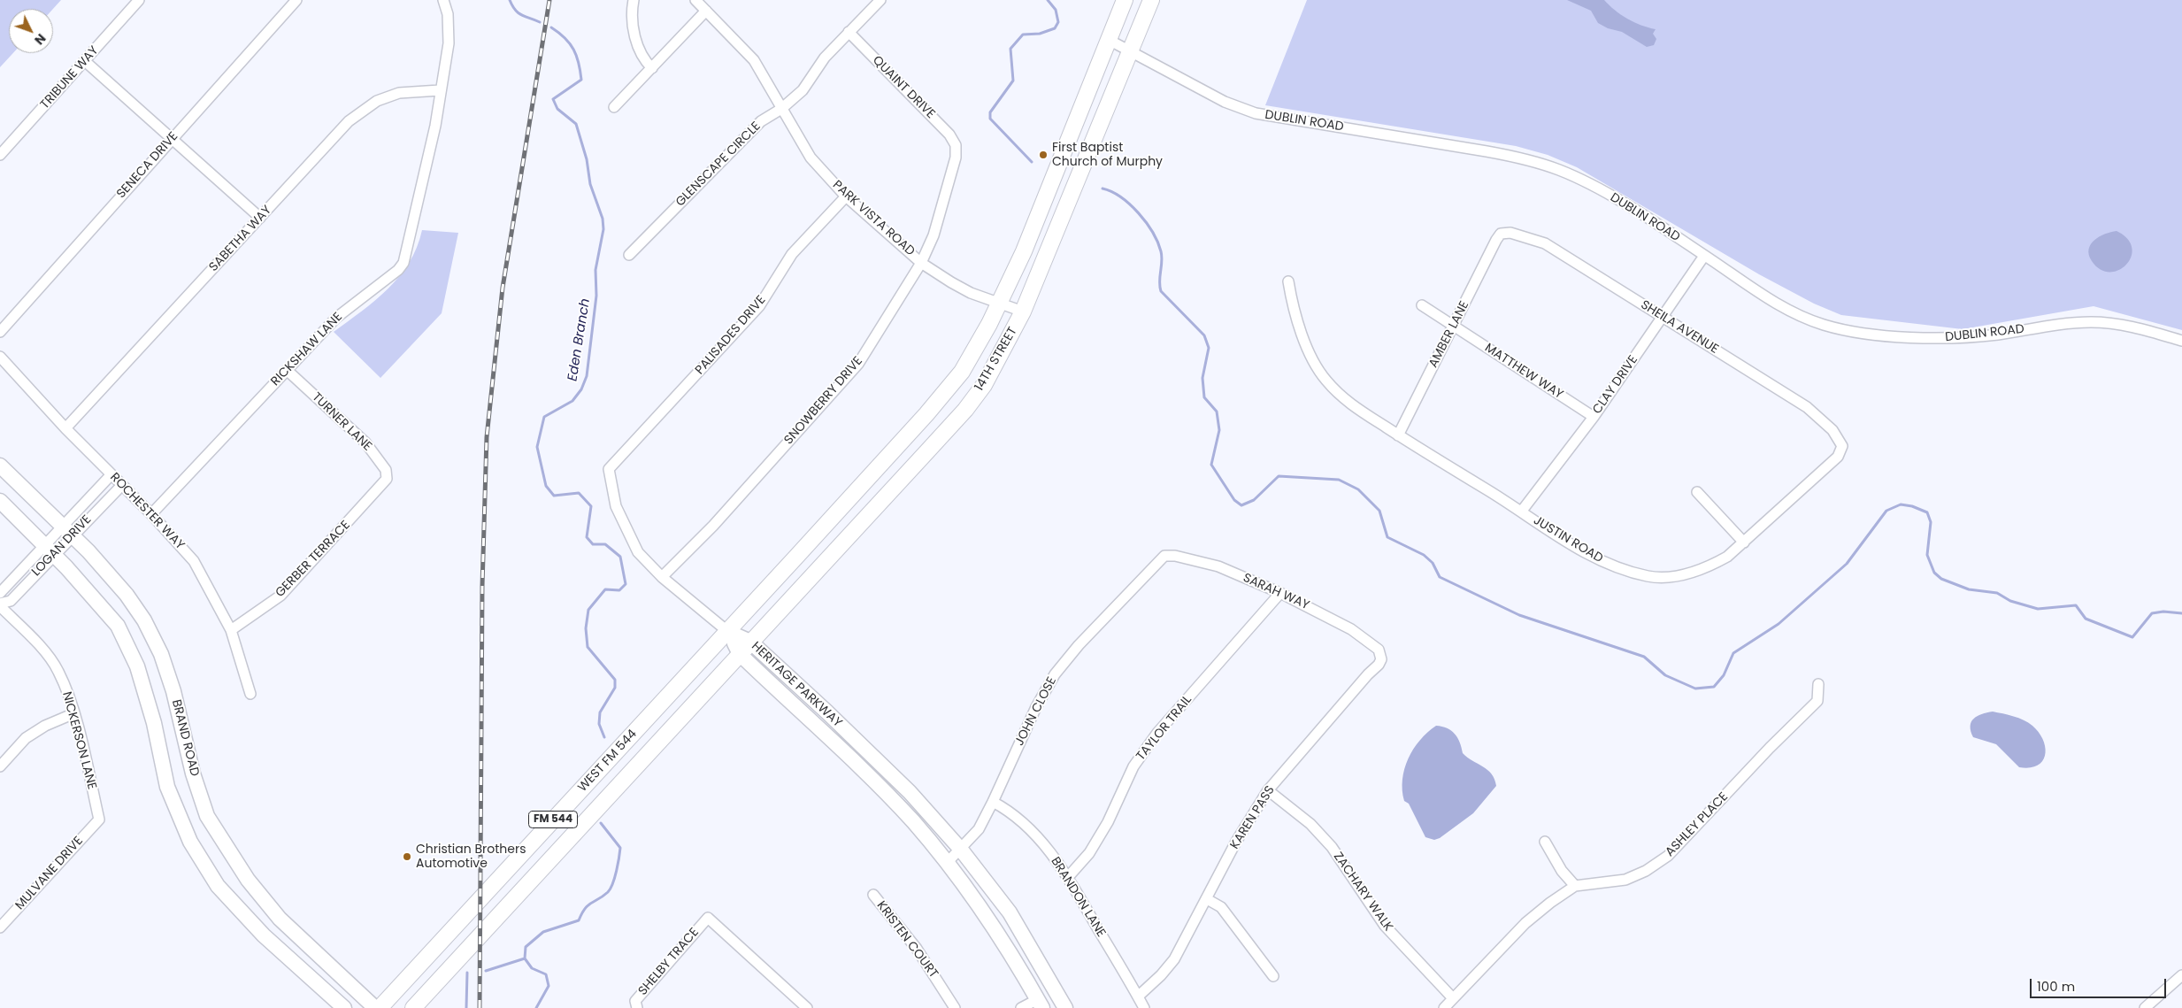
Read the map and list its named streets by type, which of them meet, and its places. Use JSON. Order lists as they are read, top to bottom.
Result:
{
  "streets": {
    "main road": [
      "14TH STREET",
      "HERITAGE PARKWAY",
      "BRAND ROAD",
      "WEST FM 544",
      "FM 544"
    ],
    "street": [
      "TRIBUNE WAY",
      "QUAINT DRIVE",
      "DUBLIN ROAD",
      "GLENSCAPE CIRCLE",
      "SENECA DRIVE",
      "PARK VISTA ROAD",
      "SABETHA WAY",
      "SHEILA AVENUE",
      "AMBER LANE",
      "PALISADES DRIVE",
      "RICKSHAW LANE",
      "MATTHEW WAY",
      "CLAY DRIVE",
      "SNOWBERRY DRIVE",
      "TURNER LANE",
      "ROCHESTER WAY",
      "JUSTIN ROAD",
      "LOGAN DRIVE",
      "GERBER TERRACE",
      "SARAH WAY",
      "JOHN CLOSE",
      "TAYLOR TRAIL",
      "NICKERSON LANE",
      "KAREN PASS",
      "ASHLEY PLACE",
      "MULVANE DRIVE",
      "ZACHARY WALK",
      "BRANDON LANE",
      "KRISTEN COURT",
      "SHELBY TRACE"
    ]
  },
  "crossings": [
    ["QUAINT DRIVE", "GLENSCAPE CIRCLE"],
    ["QUAINT DRIVE", "SNOWBERRY DRIVE"],
    ["DUBLIN ROAD", "14TH STREET"],
    ["DUBLIN ROAD", "CLAY DRIVE"],
    ["GLENSCAPE CIRCLE", "PARK VISTA ROAD"],
    ["PARK VISTA ROAD", "PALISADES DRIVE"],
    ["PARK VISTA ROAD", "14TH STREET"],
    ["PARK VISTA ROAD", "SNOWBERRY DRIVE"],
    ["SABETHA WAY", "RICKSHAW LANE"],
    ["SABETHA WAY", "ROCHESTER WAY"],
    ["SHEILA AVENUE", "AMBER LANE"],
    ["SHEILA AVENUE", "CLAY DRIVE"],
    ["SHEILA AVENUE", "JUSTIN ROAD"],
    ["AMBER LANE", "MATTHEW WAY"],
    ["AMBER LANE", "JUSTIN ROAD"],
    ["PALISADES DRIVE", "SNOWBERRY DRIVE"],
    ["RICKSHAW LANE", "TURNER LANE"],
    ["RICKSHAW LANE", "ROCHESTER WAY"],
    ["14TH STREET", "HERITAGE PARKWAY"],
    ["14TH STREET", "WEST FM 544"],
    ["MATTHEW WAY", "CLAY DRIVE"],
    ["CLAY DRIVE", "JUSTIN ROAD"],
    ["TURNER LANE", "GERBER TERRACE"],
    ["ROCHESTER WAY", "LOGAN DRIVE"],
    ["ROCHESTER WAY", "GERBER TERRACE"],
    ["LOGAN DRIVE", "BRAND ROAD"],
    ["LOGAN DRIVE", "NICKERSON LANE"],
    ["SARAH WAY", "JOHN CLOSE"],
    ["SARAH WAY", "TAYLOR TRAIL"],
    ["SARAH WAY", "KAREN PASS"],
    ["HERITAGE PARKWAY", "JOHN CLOSE"],
    ["HERITAGE PARKWAY", "WEST FM 544"],
    ["JOHN CLOSE", "BRANDON LANE"],
    ["TAYLOR TRAIL", "BRANDON LANE"],
    ["NICKERSON LANE", "MULVANE DRIVE"],
    ["KAREN PASS", "ZACHARY WALK"],
    ["KAREN PASS", "BRANDON LANE"],
    ["ASHLEY PLACE", "ZACHARY WALK"]
  ],
  "water": ["Eden Branch"],
  "places": ["First Baptist Church of Murphy", "Christian Brothers Automotive"],
  "scale_bar": "100 m",
  "north": "bottom right"
}
